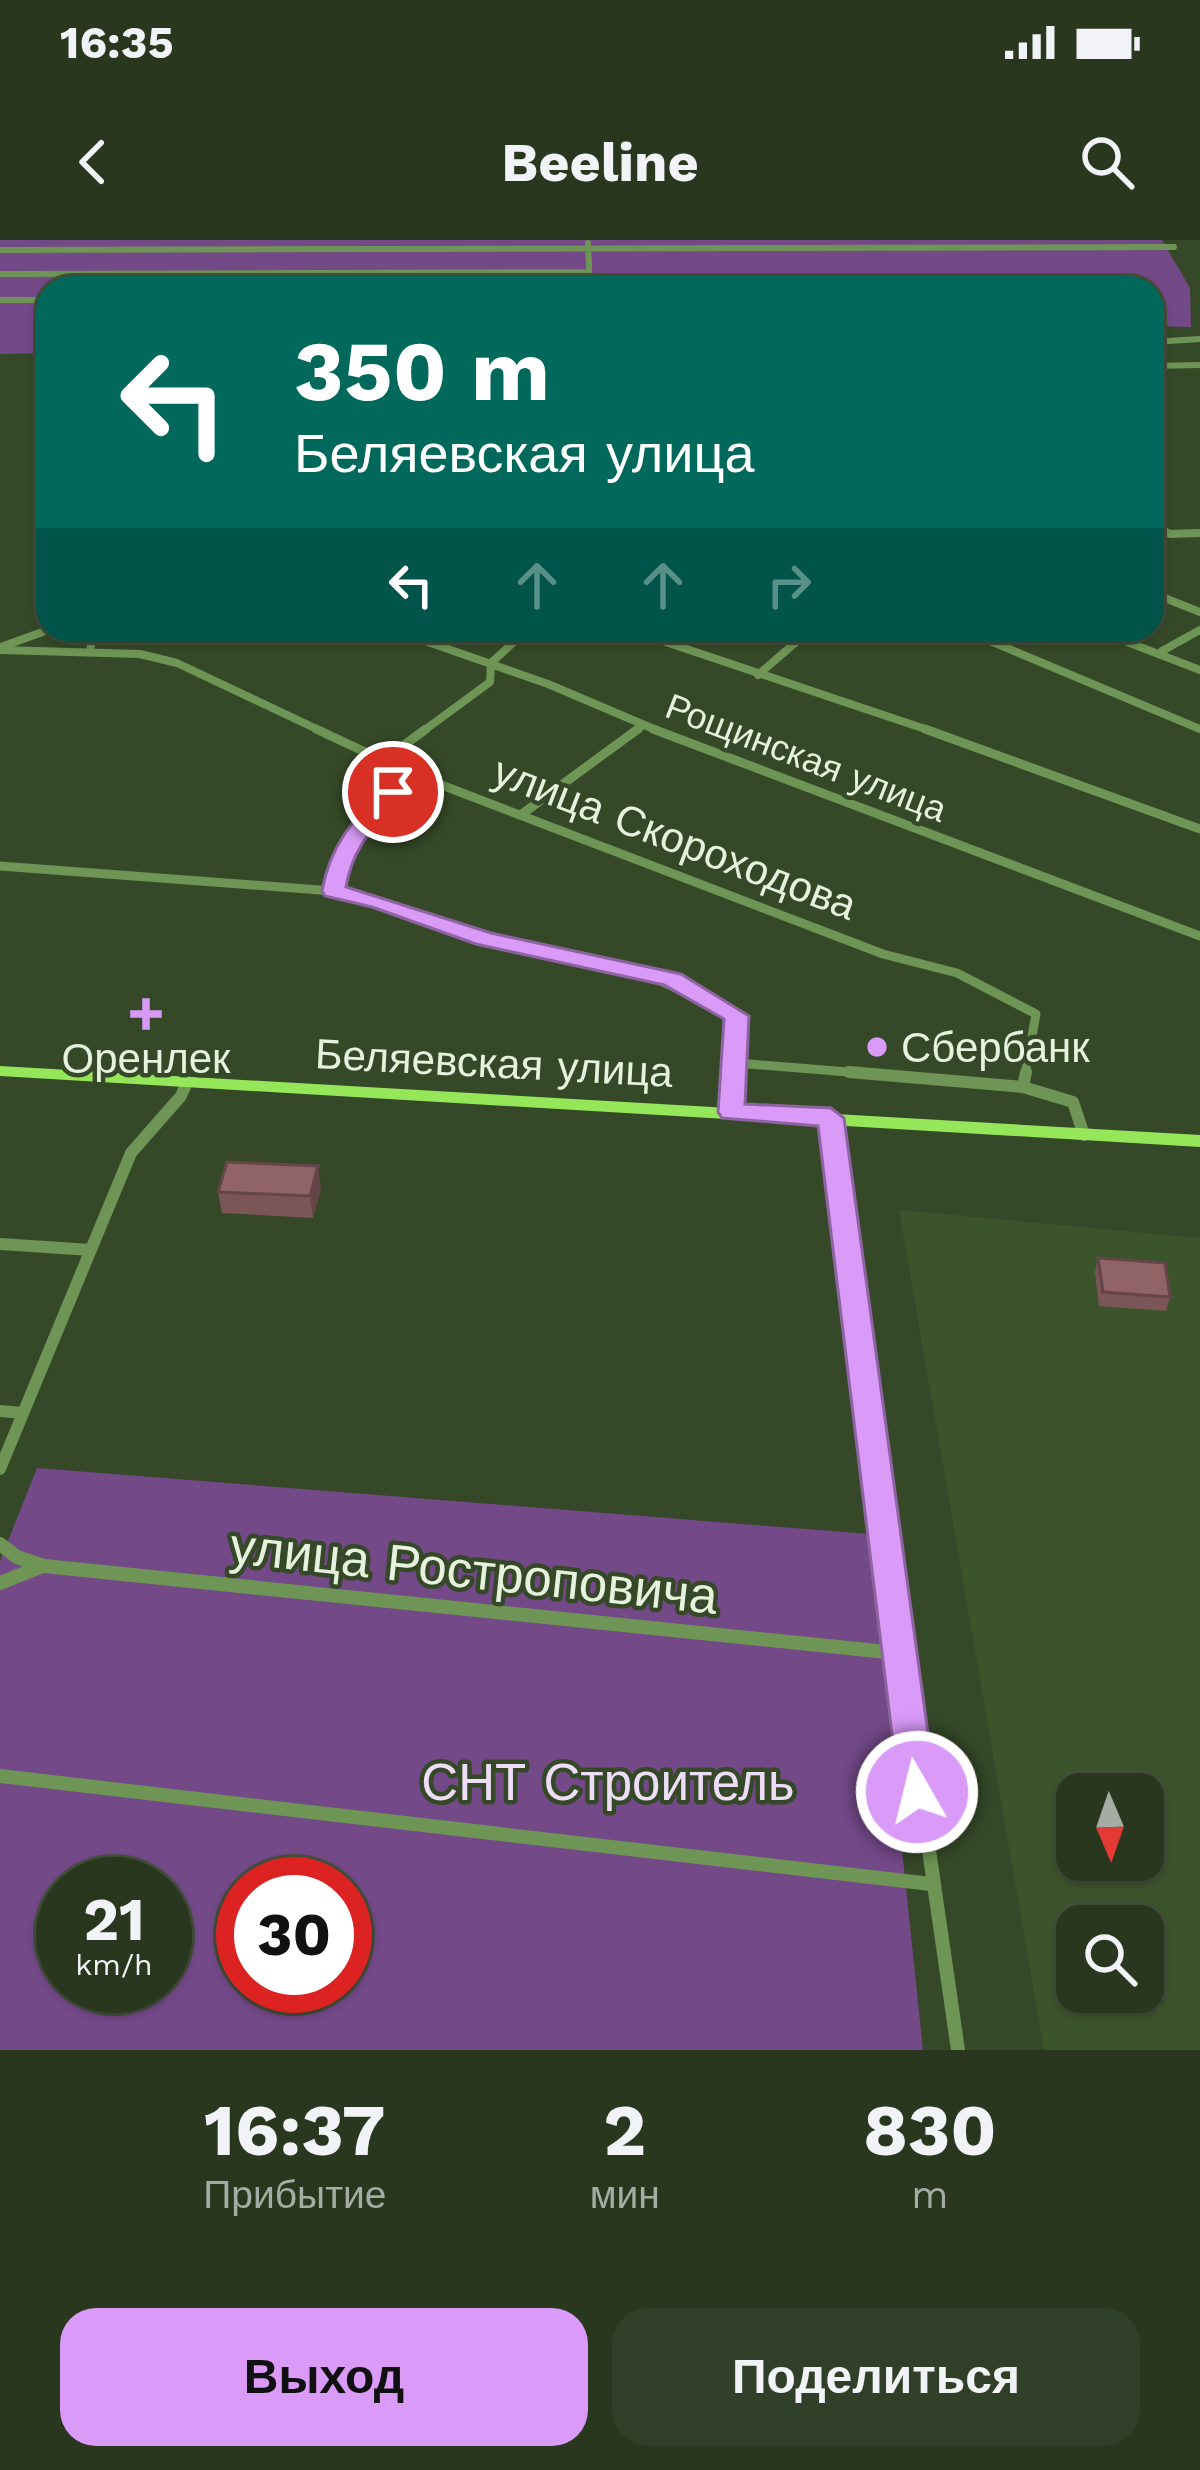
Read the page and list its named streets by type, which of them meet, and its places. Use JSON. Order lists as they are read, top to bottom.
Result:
{
  "streets": {
    "main road": ["Беляевская улица"],
    "street": ["Рощинская улица", "улица Скороходова", "улица Ростроповича"]
  },
  "parks": ["СНТ Строитель"],
  "places": {
    "health": ["Оренлек"],
    "other": ["Сбербанк"]
  },
  "north": "bottom",
  "page": {
    "status": "16:35",
    "header": "Beeline",
    "turn": ["350 m", "Беляевская улица"],
    "speed": "21 km/h",
    "limit": "30",
    "eta": [
      "16:37",
      "Прибытие",
      "2",
      "мин",
      "830",
      "m"
    ],
    "buttons": ["Выход", "Поделиться"]
  }
}
